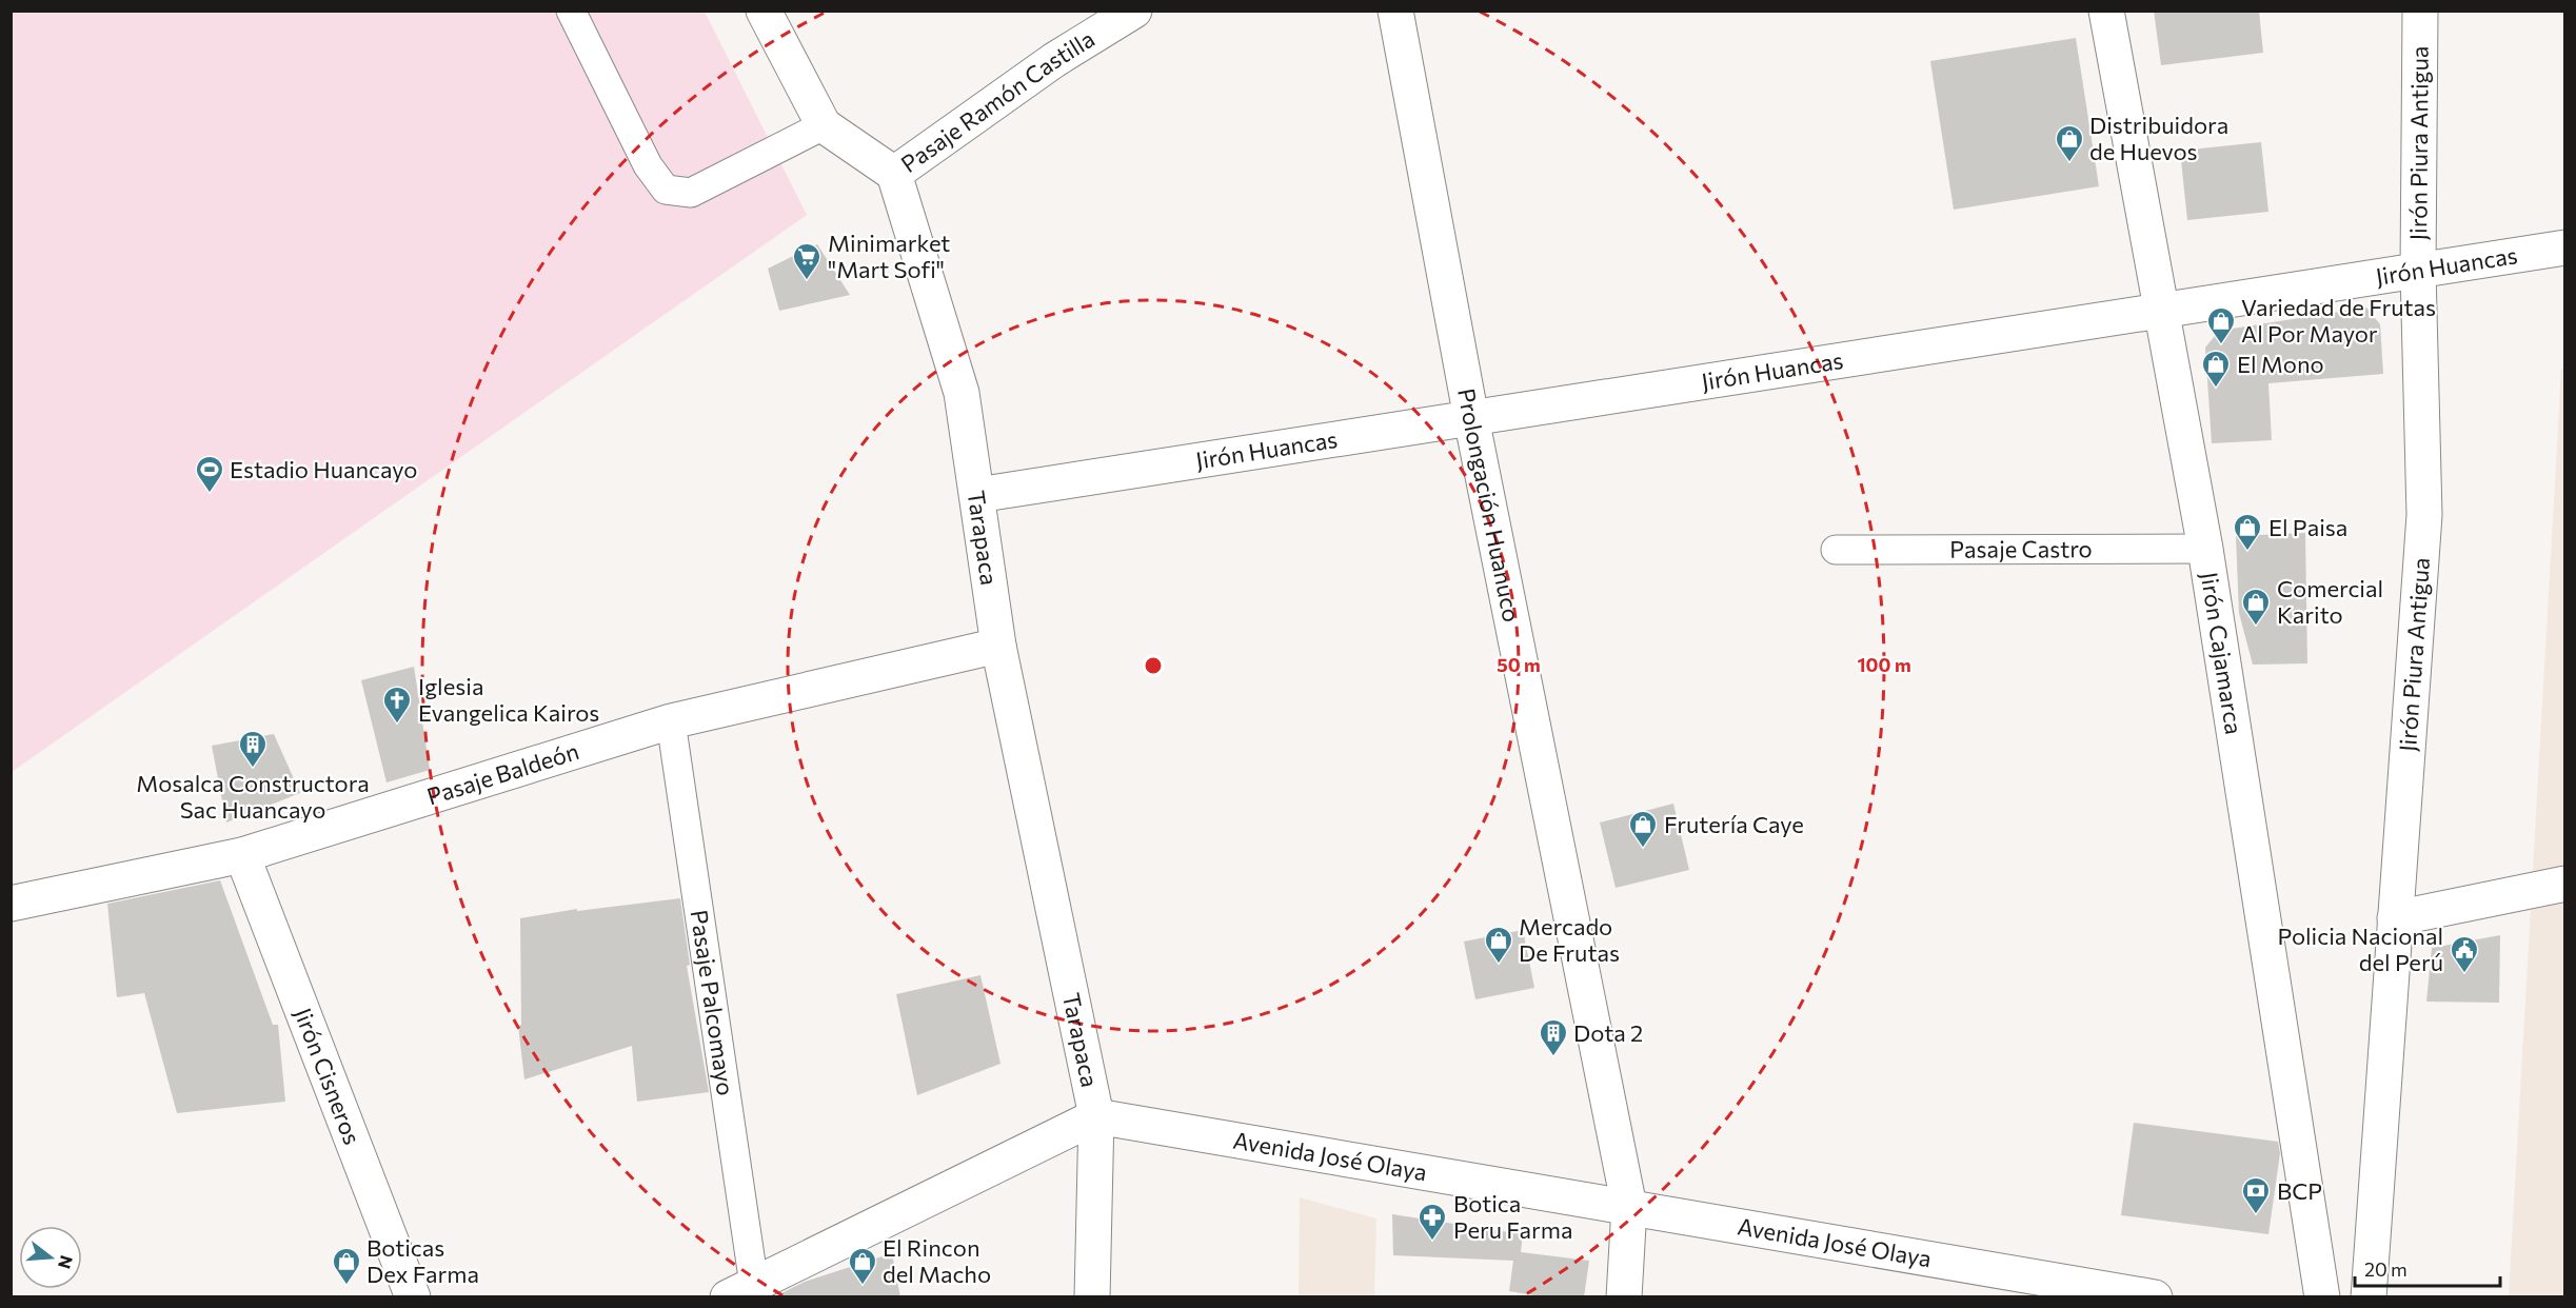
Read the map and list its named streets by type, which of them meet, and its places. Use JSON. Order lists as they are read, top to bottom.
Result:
{
  "streets": {
    "street": [
      "Pasaje Ramón Castilla",
      "Jirón Piura Antigua",
      "Jirón Huancas",
      "Prolongación Huanuco",
      "Tarapaca",
      "Jirón Cajamarca",
      "Pasaje Baldeón",
      "Jirón Cisneros",
      "Avenida José Olaya"
    ],
    "lane": ["Pasaje Castro", "Pasaje Palcomayo"]
  },
  "crossings": [
    ["Pasaje Ramón Castilla", "Tarapaca"],
    ["Jirón Piura Antigua", "Jirón Huancas"],
    ["Jirón Huancas", "Prolongación Huanuco"],
    ["Jirón Huancas", "Tarapaca"],
    ["Jirón Huancas", "Jirón Cajamarca"],
    ["Prolongación Huanuco", "Avenida José Olaya"],
    ["Tarapaca", "Pasaje Baldeón"],
    ["Tarapaca", "Avenida José Olaya"],
    ["Pasaje Castro", "Jirón Cajamarca"],
    ["Pasaje Baldeón", "Pasaje Palcomayo"],
    ["Pasaje Baldeón", "Jirón Cisneros"]
  ],
  "places": {
    "shop": [
      "Distribuidora de Huevos",
      "Variedad de Frutas Al Por Mayor",
      "El Mono",
      "El Paisa",
      "Comercial Karito",
      "Frutería Caye",
      "Mercado De Frutas",
      "Boticas Dex Farma",
      "El Rincon del Macho"
    ],
    "supermarket": ["Minimarket \"Mart Sofi\""],
    "sports": ["Estadio Huancayo"],
    "church": ["Iglesia Evangelica Kairos"],
    "building": ["Mosalca Constructora Sac Huancayo", "Dota 2"],
    "public building": ["Policia Nacional del Perú"],
    "bank": ["BCP"],
    "pharmacy": ["Botica Peru Farma"]
  },
  "scale_bar": "20 m",
  "north": "right",
  "rings": ["50 m", "100 m"]
}
